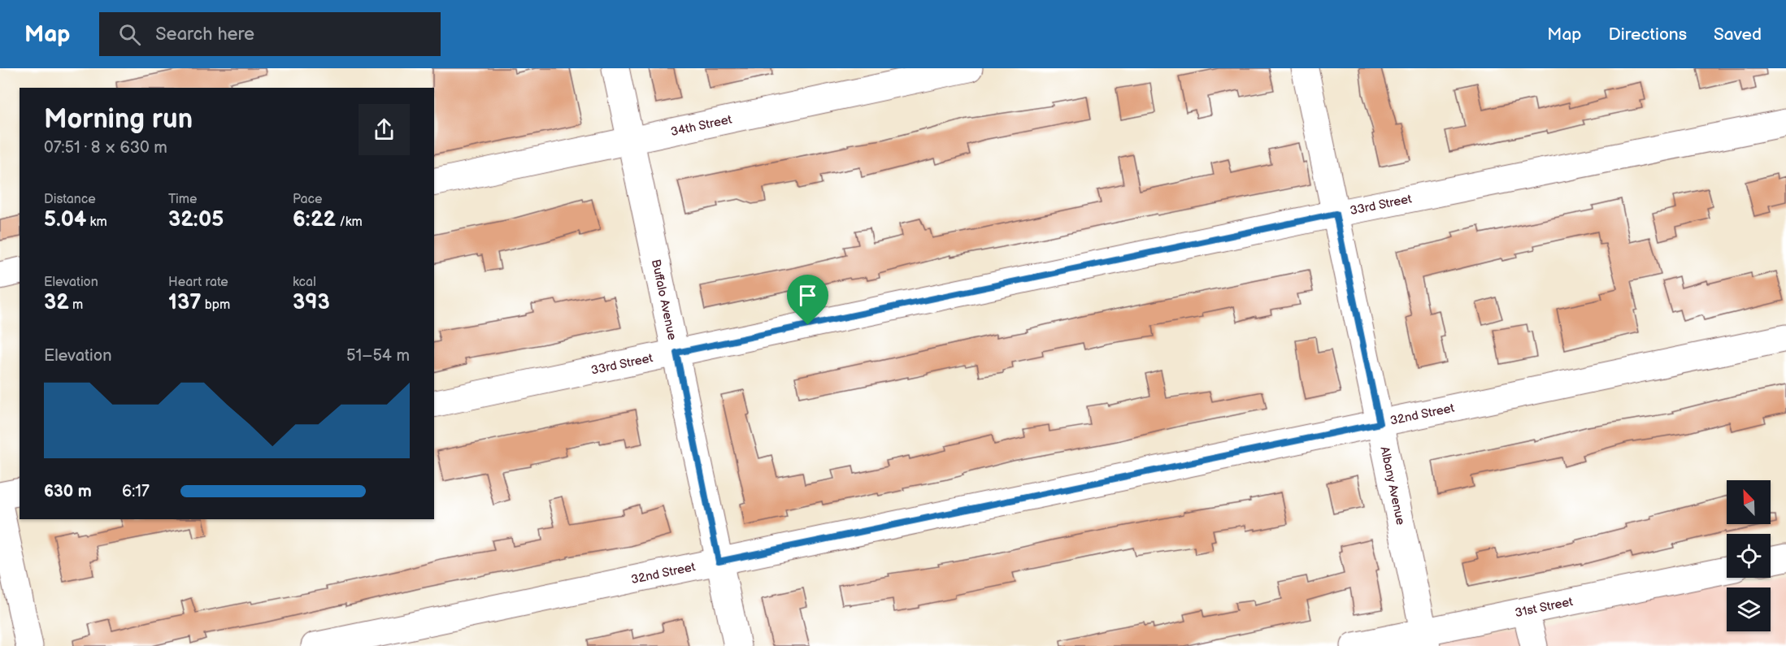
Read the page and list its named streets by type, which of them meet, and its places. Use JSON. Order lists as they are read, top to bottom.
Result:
{
  "streets": {
    "street": [
      "34th Street",
      "33rd Street",
      "Buffalo Avenue",
      "32nd Street",
      "Albany Avenue",
      "31st Street"
    ]
  },
  "crossings": [
    ["34th Street", "Buffalo Avenue"],
    ["33rd Street", "Buffalo Avenue"],
    ["33rd Street", "Albany Avenue"],
    ["Buffalo Avenue", "32nd Street"],
    ["32nd Street", "Albany Avenue"],
    ["Albany Avenue", "31st Street"]
  ],
  "north": "top left",
  "page": {
    "header": "Map",
    "search": "Search here",
    "nav": ["Map", "Directions", "Saved"],
    "heading": ["Morning run", "07:51 · 8 × 630 m"],
    "stats": [
      ["Distance", "5.04 km"],
      ["Time", "32:05"],
      ["Pace", "6:22 /km"],
      ["Elevation", "32 m"],
      ["Heart rate", "137 bpm"],
      ["kcal", "393"]
    ],
    "chart": ["Elevation", "51–54 m"],
    "list": [
      {
        "name": "630 m",
        "note": "6:17"
      }
    ]
  }
}
